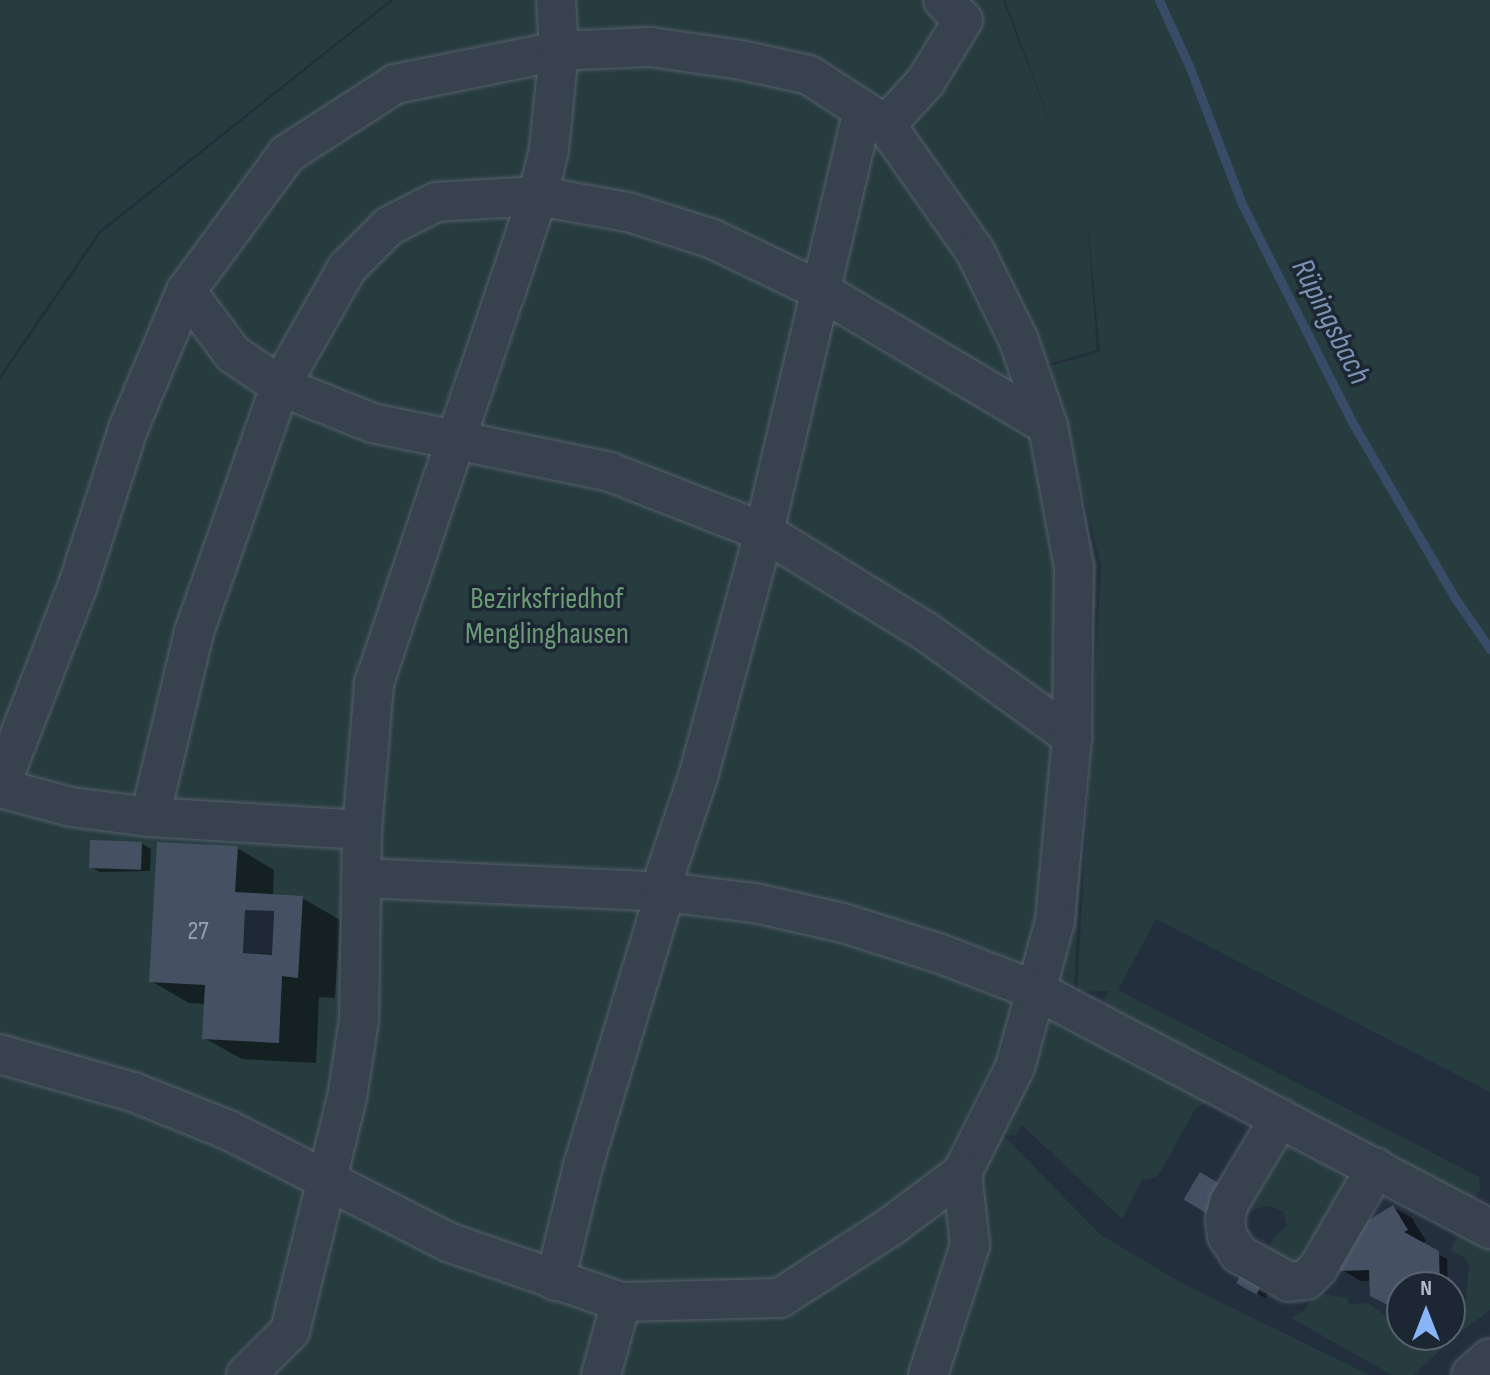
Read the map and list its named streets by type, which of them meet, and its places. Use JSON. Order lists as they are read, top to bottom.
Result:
{
  "water": ["Rüpingsbach"],
  "parks": ["Bezirksfriedhof Menglinghausen"],
  "house_numbers": ["27"],
  "north": "top"
}
